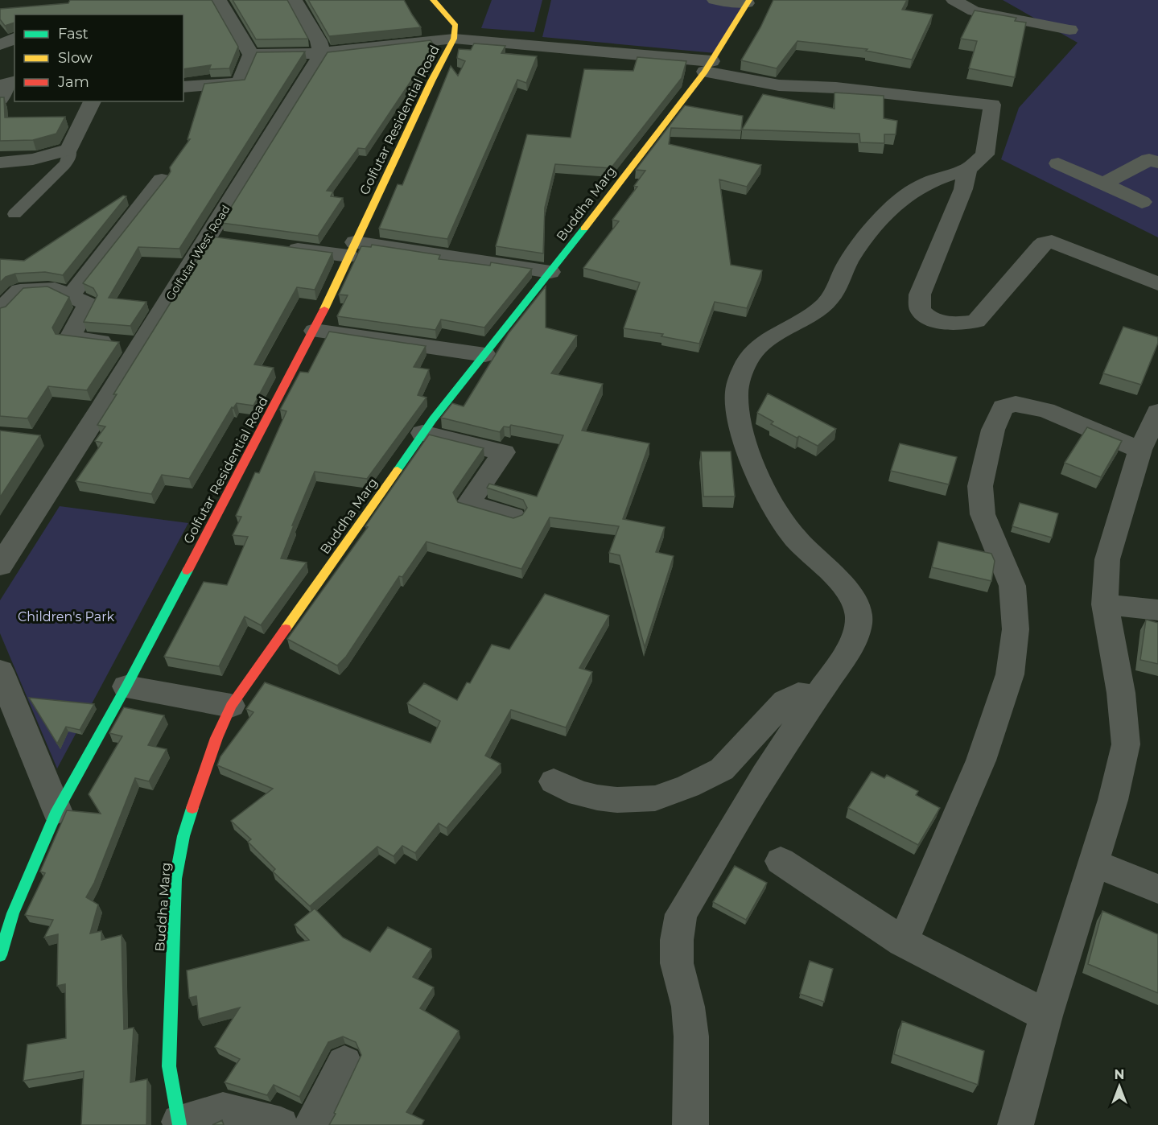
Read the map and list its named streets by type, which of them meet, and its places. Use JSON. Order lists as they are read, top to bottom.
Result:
{
  "streets": {
    "street": ["Golfutar Residential Road", "Buddha Marg", "Golfutar West Road"]
  },
  "parks": ["Children's Park"],
  "legend": ["Fast", "Slow", "Jam"],
  "north": "top"
}
